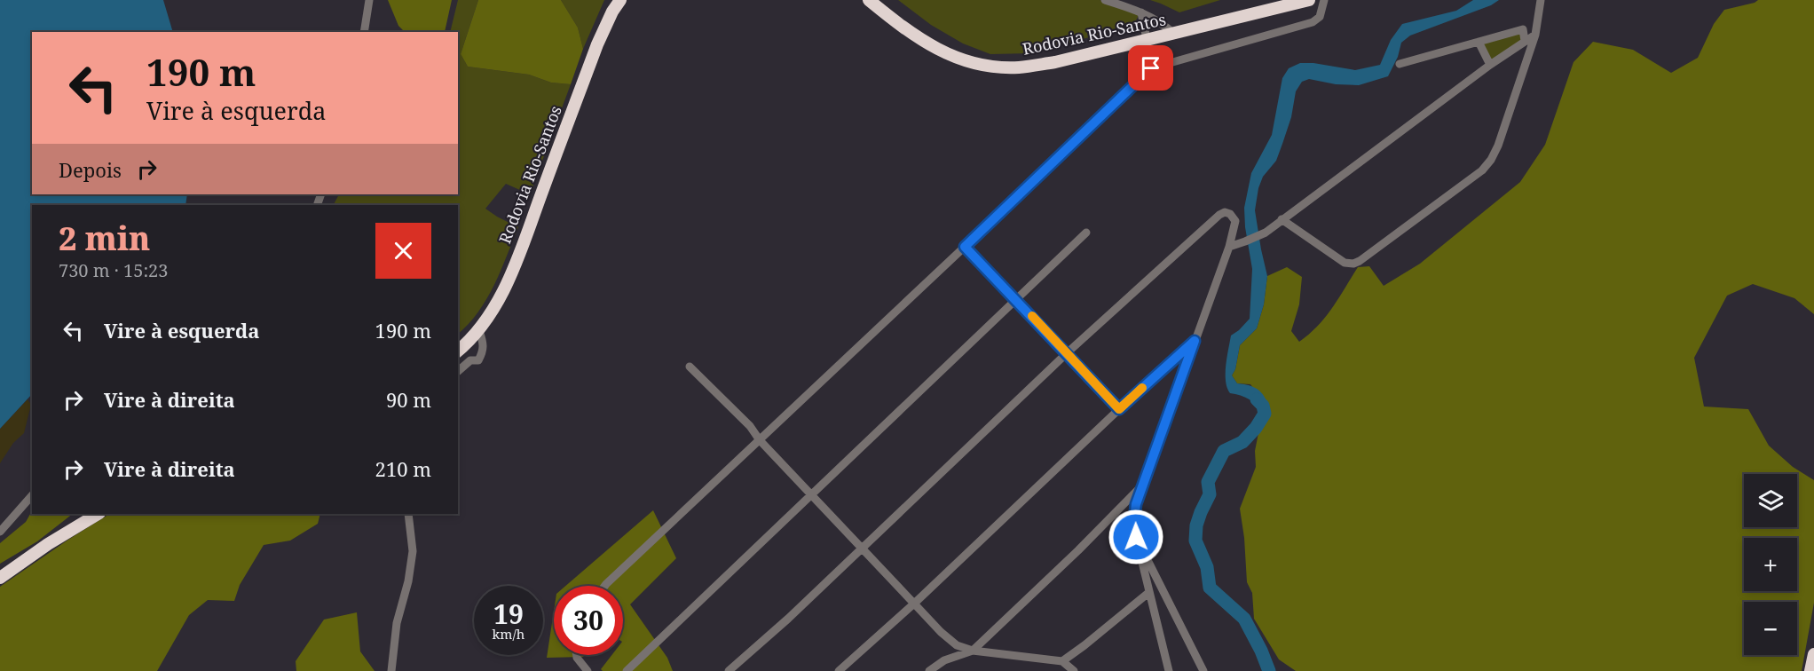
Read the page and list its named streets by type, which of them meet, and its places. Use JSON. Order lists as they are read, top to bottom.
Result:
{
  "streets": {
    "highway": ["Rodovia Rio-Santos"]
  },
  "page": {
    "turn": ["190 m", "Vire à esquerda"],
    "then": "Depois",
    "heading": ["2 min", "730 m · 15:23"],
    "list": [
      {
        "name": "Vire à esquerda",
        "value": "190 m"
      },
      {
        "name": "Vire à direita",
        "value": "90 m"
      },
      {
        "name": "Vire à direita",
        "value": "210 m"
      }
    ],
    "map_buttons": ["+", "−"],
    "speed": "19 km/h",
    "limit": "30"
  }
}
